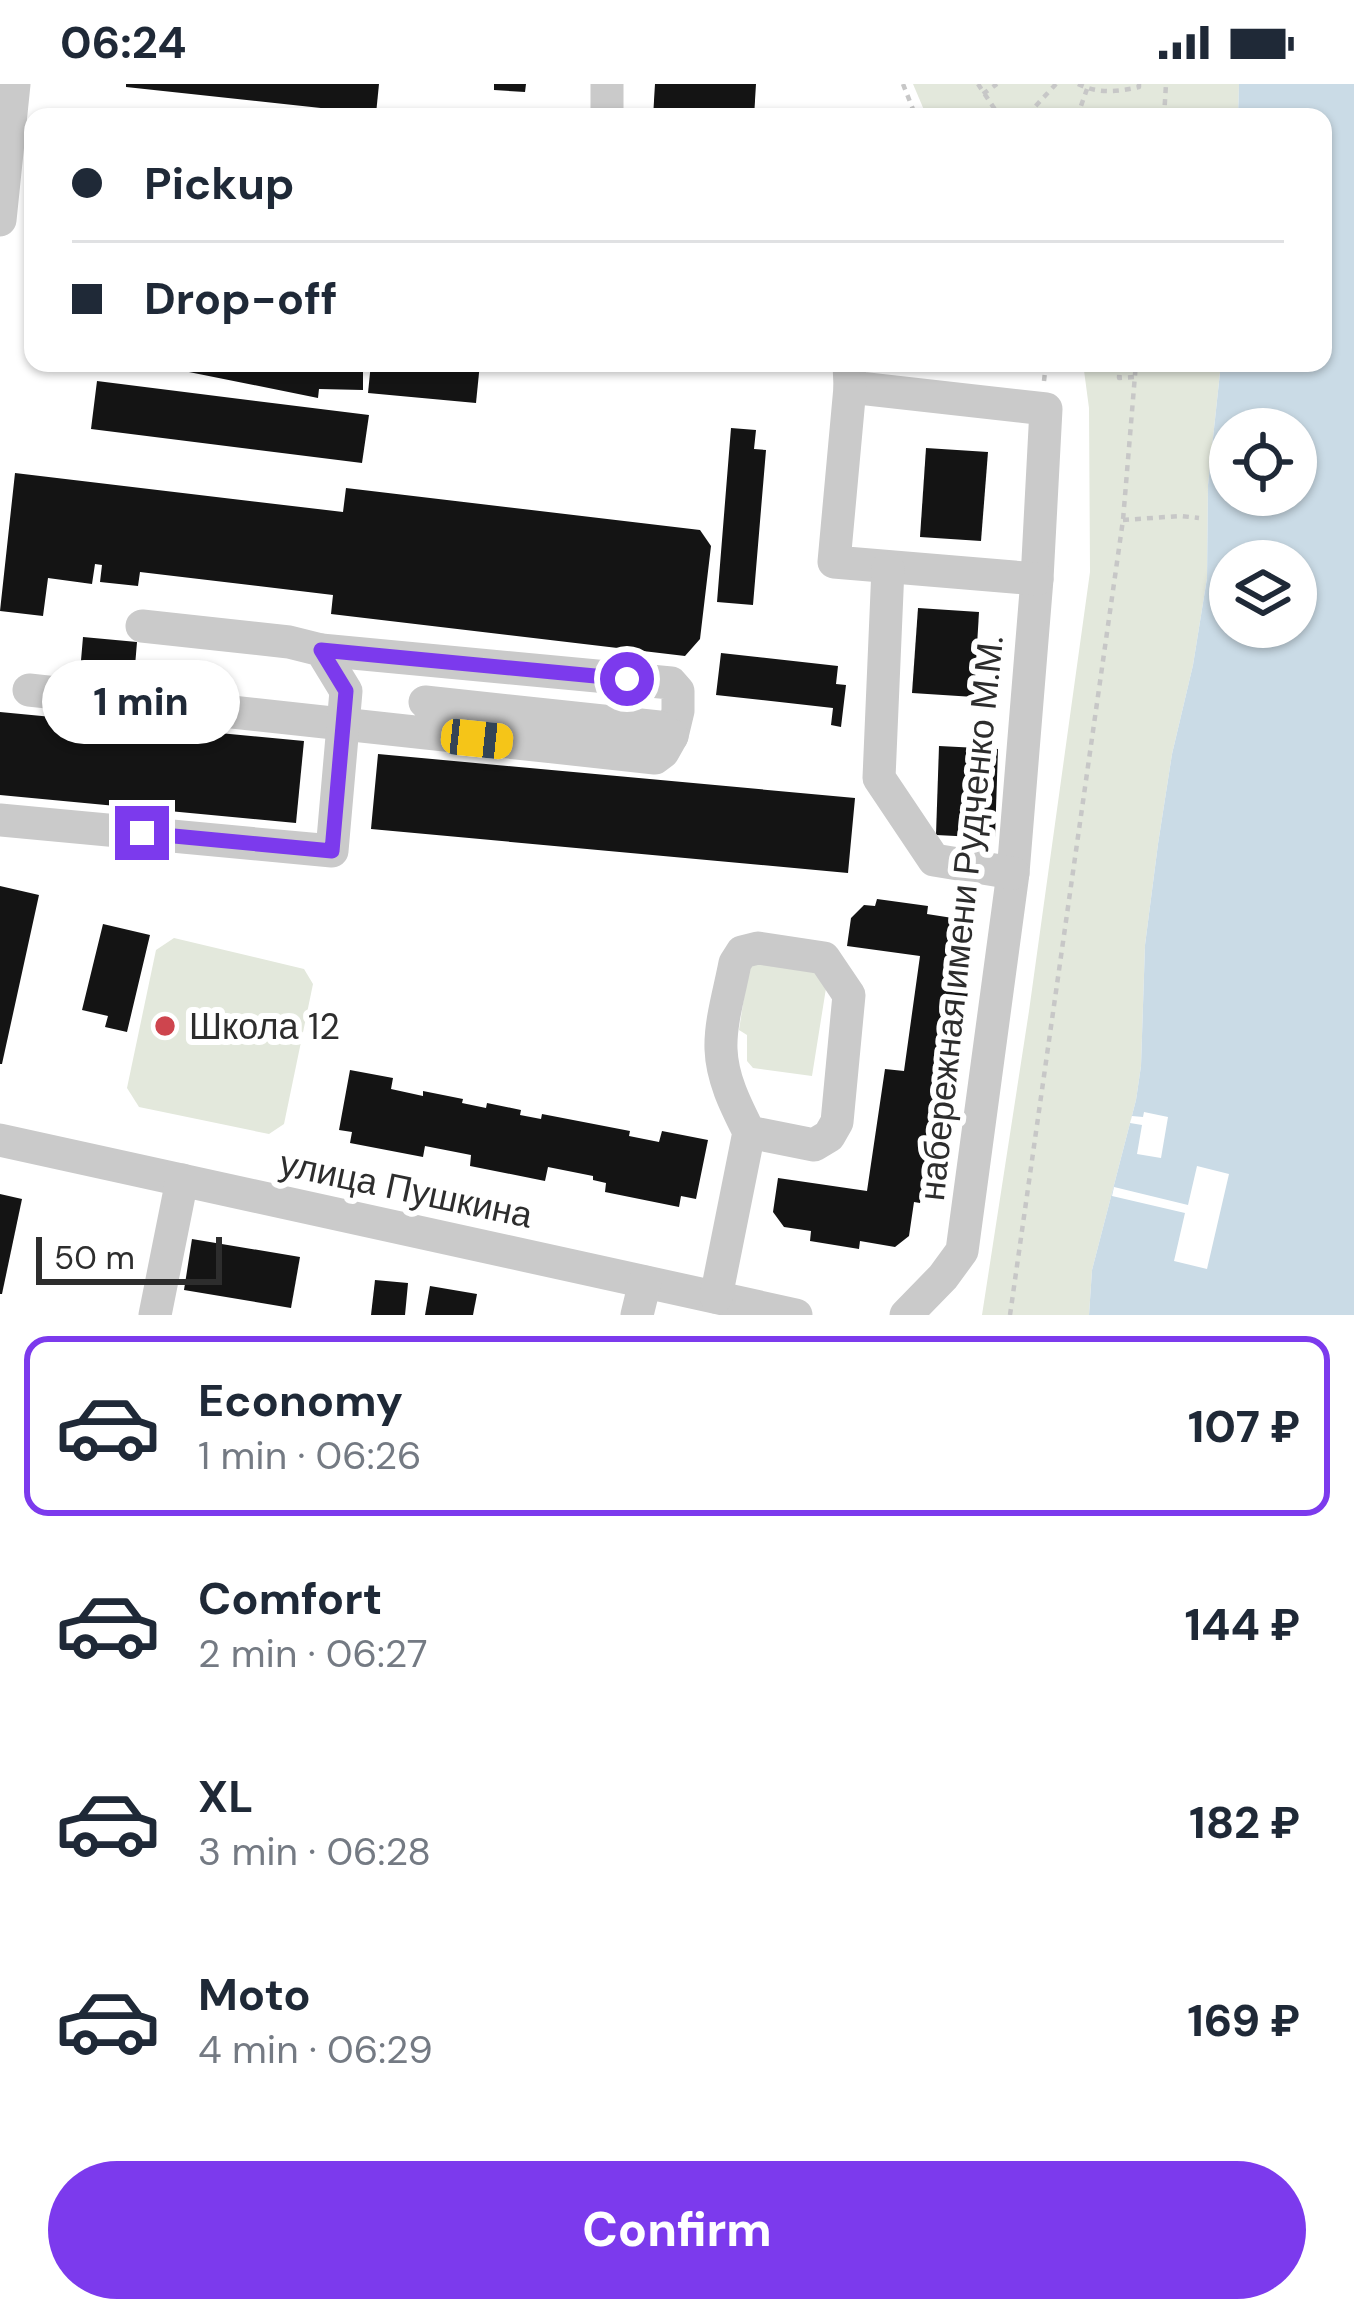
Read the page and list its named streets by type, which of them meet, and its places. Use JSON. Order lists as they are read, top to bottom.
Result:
{
  "streets": {
    "street": ["набережная имени Рудченко М.М.", "улица Пушкина"]
  },
  "places": ["Школа 12"],
  "scale_bar": "50 m",
  "page": {
    "status": "06:24",
    "banner": ["Pickup", "Drop-off"],
    "bubble": "1 min",
    "scale": "50 m",
    "list": [
      {
        "name": "Economy",
        "note": "1 min · 06:26",
        "value": "107 ₽"
      },
      {
        "name": "Comfort",
        "note": "2 min · 06:27",
        "value": "144 ₽"
      },
      {
        "name": "XL",
        "note": "3 min · 06:28",
        "value": "182 ₽"
      },
      {
        "name": "Moto",
        "note": "4 min · 06:29",
        "value": "169 ₽"
      }
    ],
    "buttons": "Confirm"
  }
}
